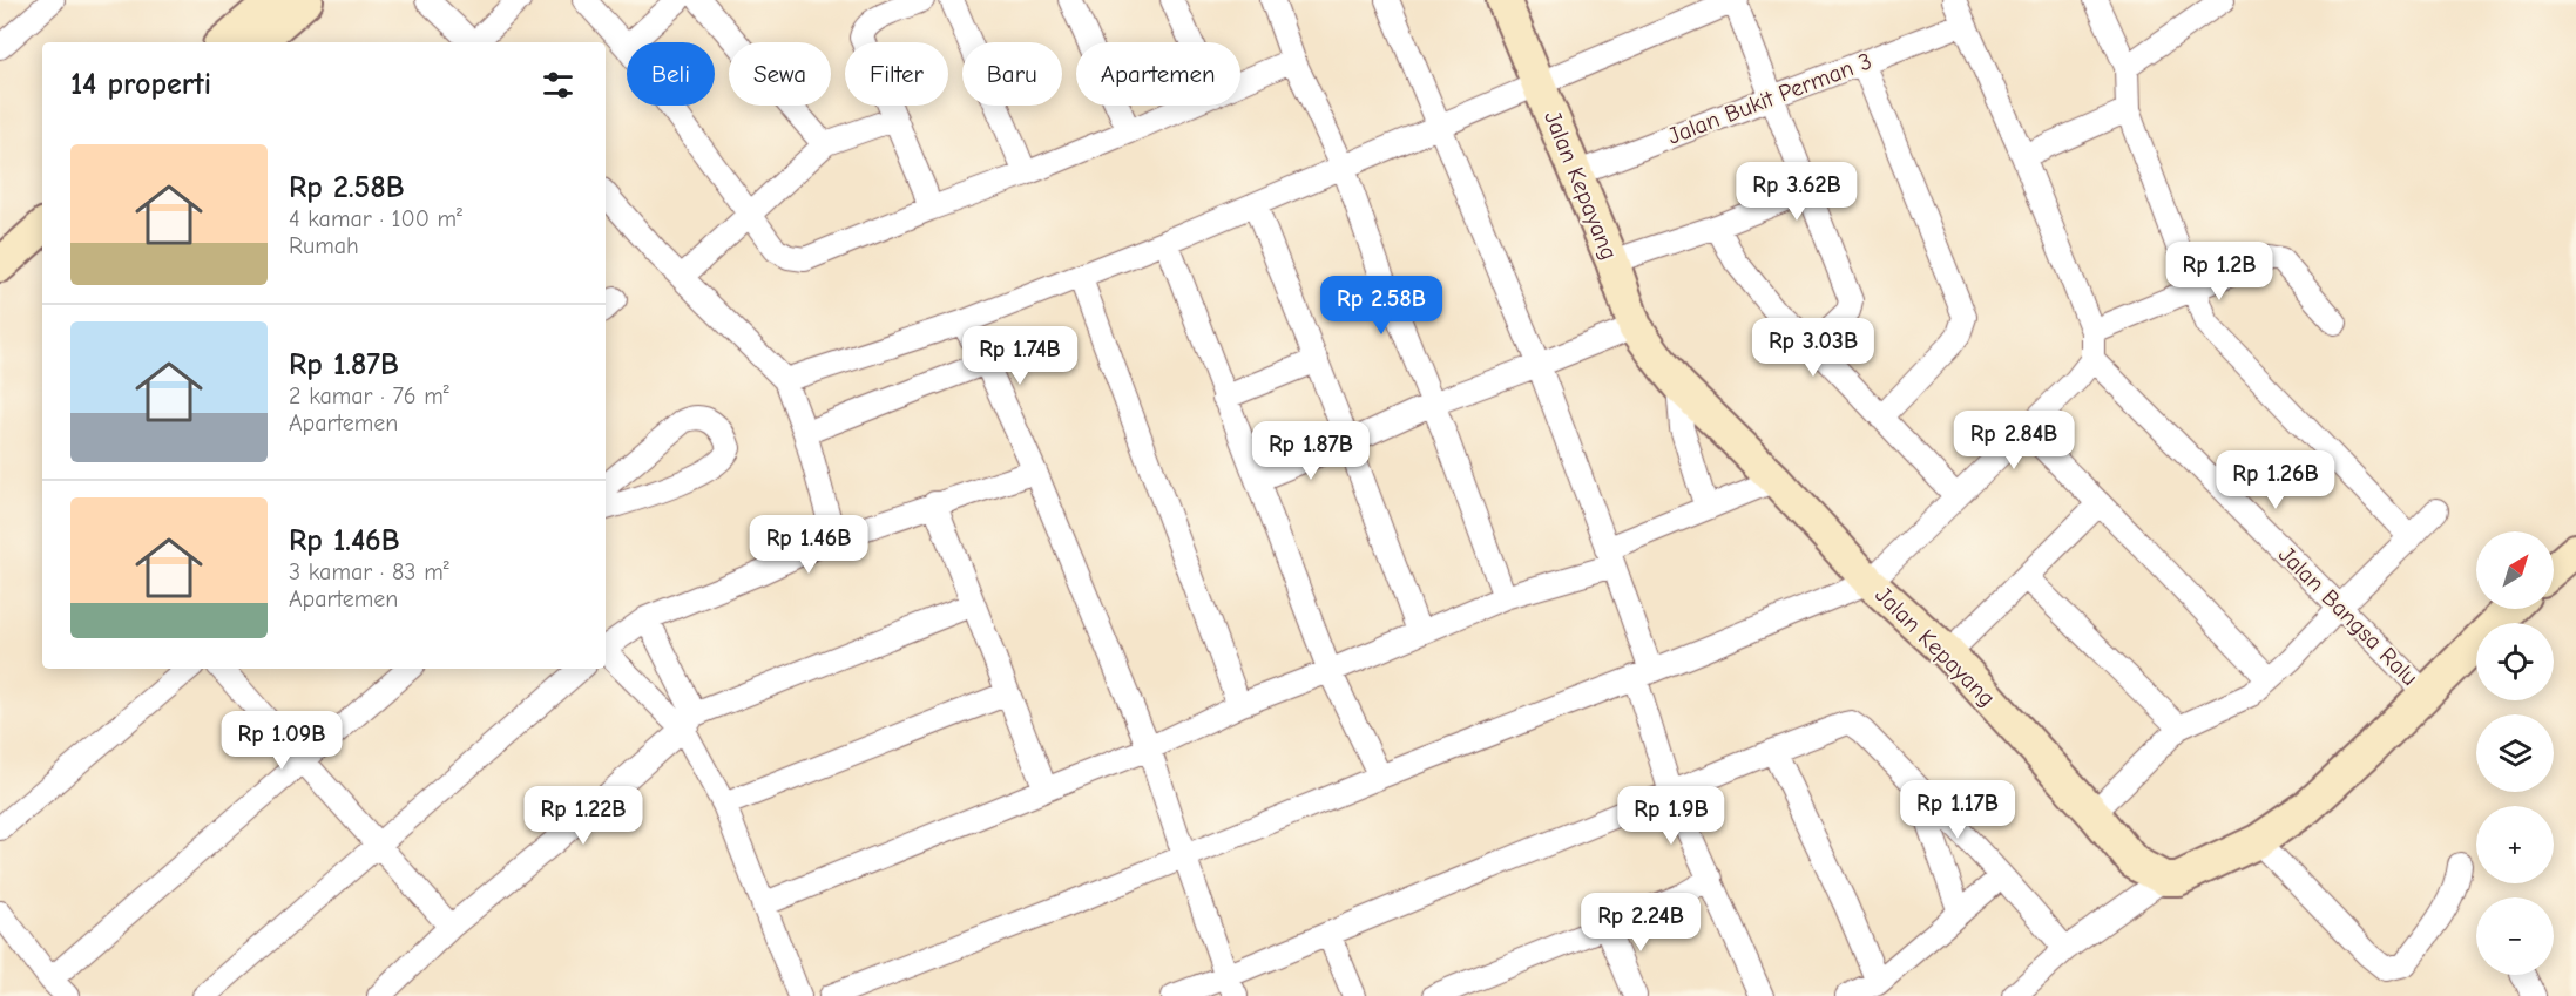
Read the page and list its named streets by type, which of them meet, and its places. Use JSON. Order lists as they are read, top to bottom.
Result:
{
  "streets": {
    "street": ["Jalan Bukit Perman 3", "Jalan Kepayang", "Jalan Bangsa Ralu"]
  },
  "crossings": [
    ["Jalan Bukit Perman 3", "Jalan Kepayang"]
  ],
  "north": "top right",
  "page": {
    "chip": [
      "Beli",
      "Sewa",
      "Filter",
      "Baru",
      "Apartemen"
    ],
    "heading": "14 properti",
    "list": [
      {
        "name": "Rp 2.58B",
        "note": "4 kamar · 100 m² · Rumah"
      },
      {
        "name": "Rp 1.87B",
        "note": "2 kamar · 76 m² · Apartemen"
      },
      {
        "name": "Rp 1.46B",
        "note": "3 kamar · 83 m² · Apartemen"
      }
    ],
    "price": [
      "Rp 3.62B",
      "Rp 1.2B",
      "Rp 2.58B",
      "Rp 3.03B",
      "Rp 1.74B",
      "Rp 2.84B",
      "Rp 1.87B",
      "Rp 1.26B",
      "Rp 1.46B",
      "Rp 1.09B",
      "Rp 1.17B",
      "Rp 1.22B",
      "Rp 1.9B",
      "Rp 2.24B"
    ],
    "map_buttons": ["+", "−"]
  }
}
